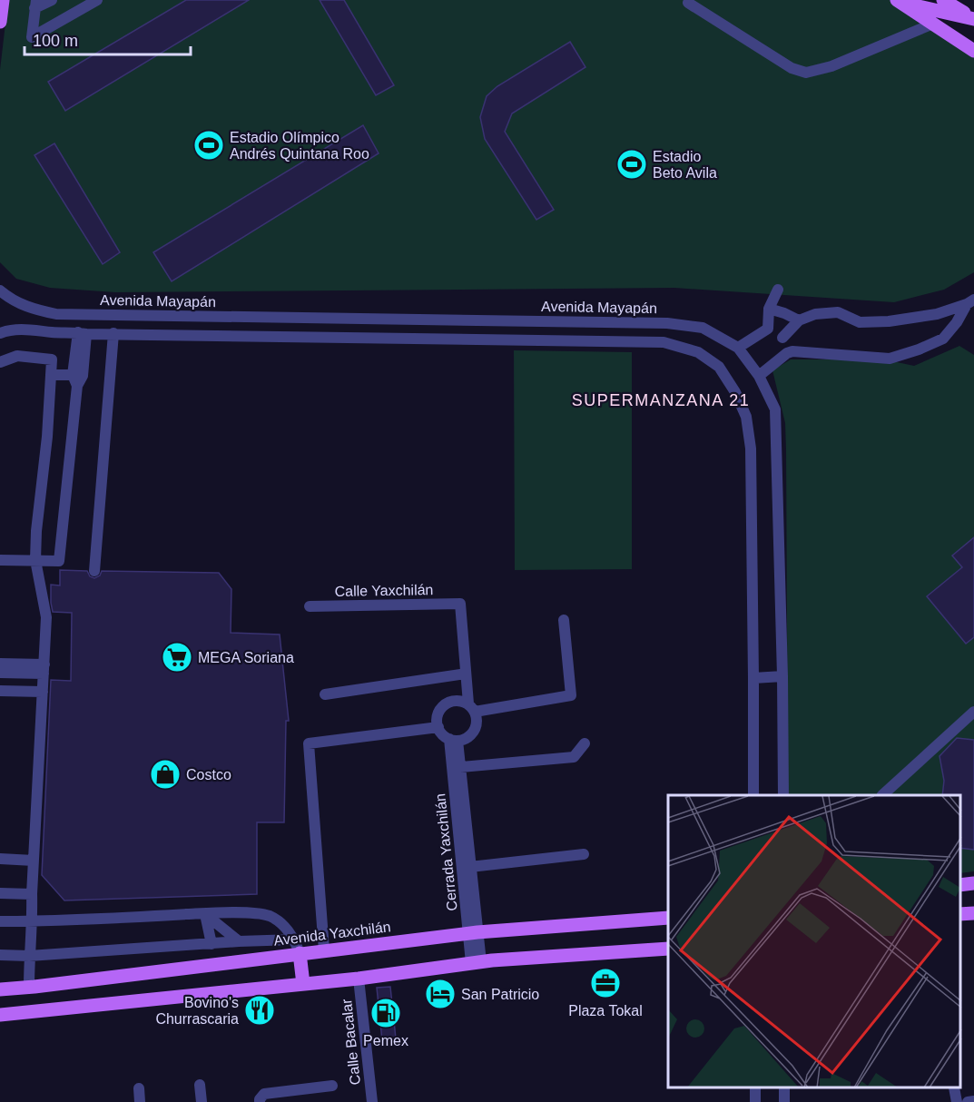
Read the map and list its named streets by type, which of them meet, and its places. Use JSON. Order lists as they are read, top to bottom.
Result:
{
  "streets": {
    "main road": ["Avenida Yaxchilán"],
    "street": [
      "Avenida Mayapán",
      "Calle Yaxchilán",
      "Cerrada Yaxchilán",
      "Calle Bacalar"
    ]
  },
  "crossings": [
    ["Cerrada Yaxchilán", "Avenida Yaxchilán"]
  ],
  "districts": ["SUPERMANZANA 21"],
  "places": {
    "sports": ["Estadio Olímpico Andrés Quintana Roo", "Estadio Beto Avila"],
    "supermarket": ["MEGA Soriana"],
    "shop": ["Costco"],
    "office": ["Plaza Tokal"],
    "hotel": ["San Patricio"],
    "restaurant": ["Bovino's Churrascaria"],
    "fuel station": ["Pemex"]
  },
  "scale_bar": "100 m"
}
